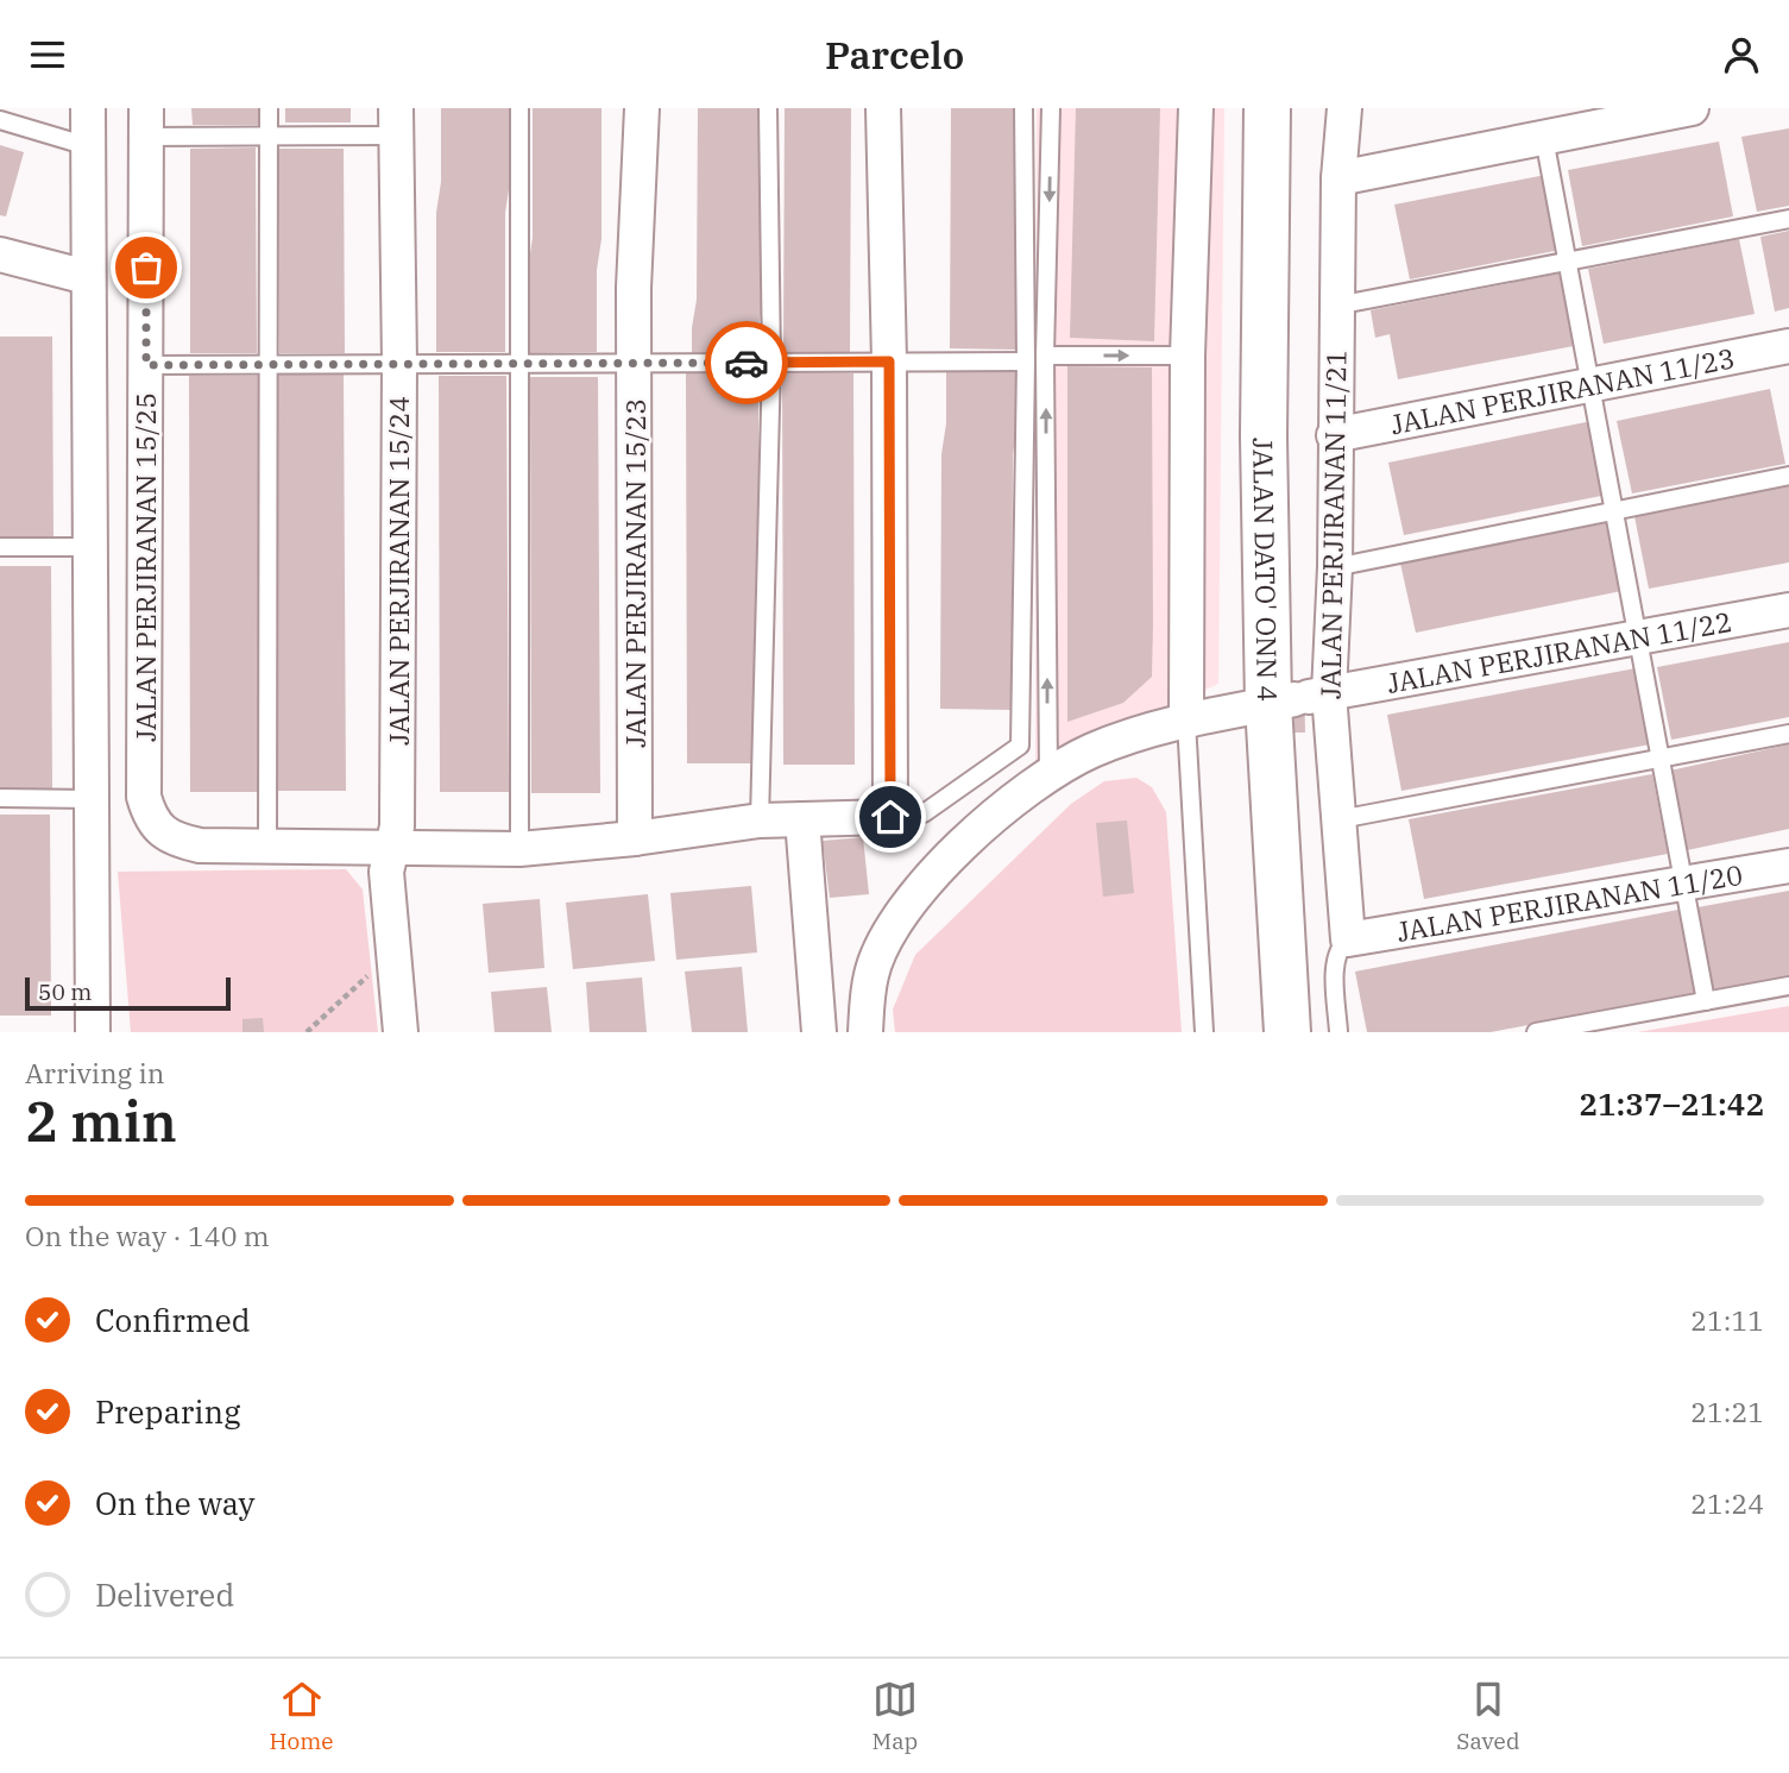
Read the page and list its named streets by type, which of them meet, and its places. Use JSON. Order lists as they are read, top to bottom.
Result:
{
  "streets": {
    "main road": ["JALAN DATO' ONN 4"],
    "street": [
      "JALAN PERJIRANAN 11/23",
      "JALAN PERJIRANAN 11/21",
      "JALAN PERJIRANAN 15/25",
      "JALAN PERJIRANAN 15/24",
      "JALAN PERJIRANAN 15/23",
      "JALAN PERJIRANAN 11/22",
      "JALAN PERJIRANAN 11/20"
    ]
  },
  "crossings": [
    ["JALAN PERJIRANAN 11/23", "JALAN PERJIRANAN 11/21"],
    ["JALAN PERJIRANAN 11/21", "JALAN DATO' ONN 4"],
    ["JALAN PERJIRANAN 11/21", "JALAN PERJIRANAN 11/22"],
    ["JALAN PERJIRANAN 11/21", "JALAN PERJIRANAN 11/20"],
    ["JALAN DATO' ONN 4", "JALAN PERJIRANAN 11/22"]
  ],
  "scale_bar": "50 m",
  "page": {
    "header": "Parcelo",
    "scale": "50 m",
    "heading": ["2 min", "Arriving in", "21:37–21:42"],
    "bar": "On the way · 140 m",
    "list": [
      ["Confirmed", "21:11"],
      ["Preparing", "21:21"],
      ["On the way", "21:24"],
      "Delivered"
    ],
    "tabs": ["Home", "Map", "Saved"]
  }
}
